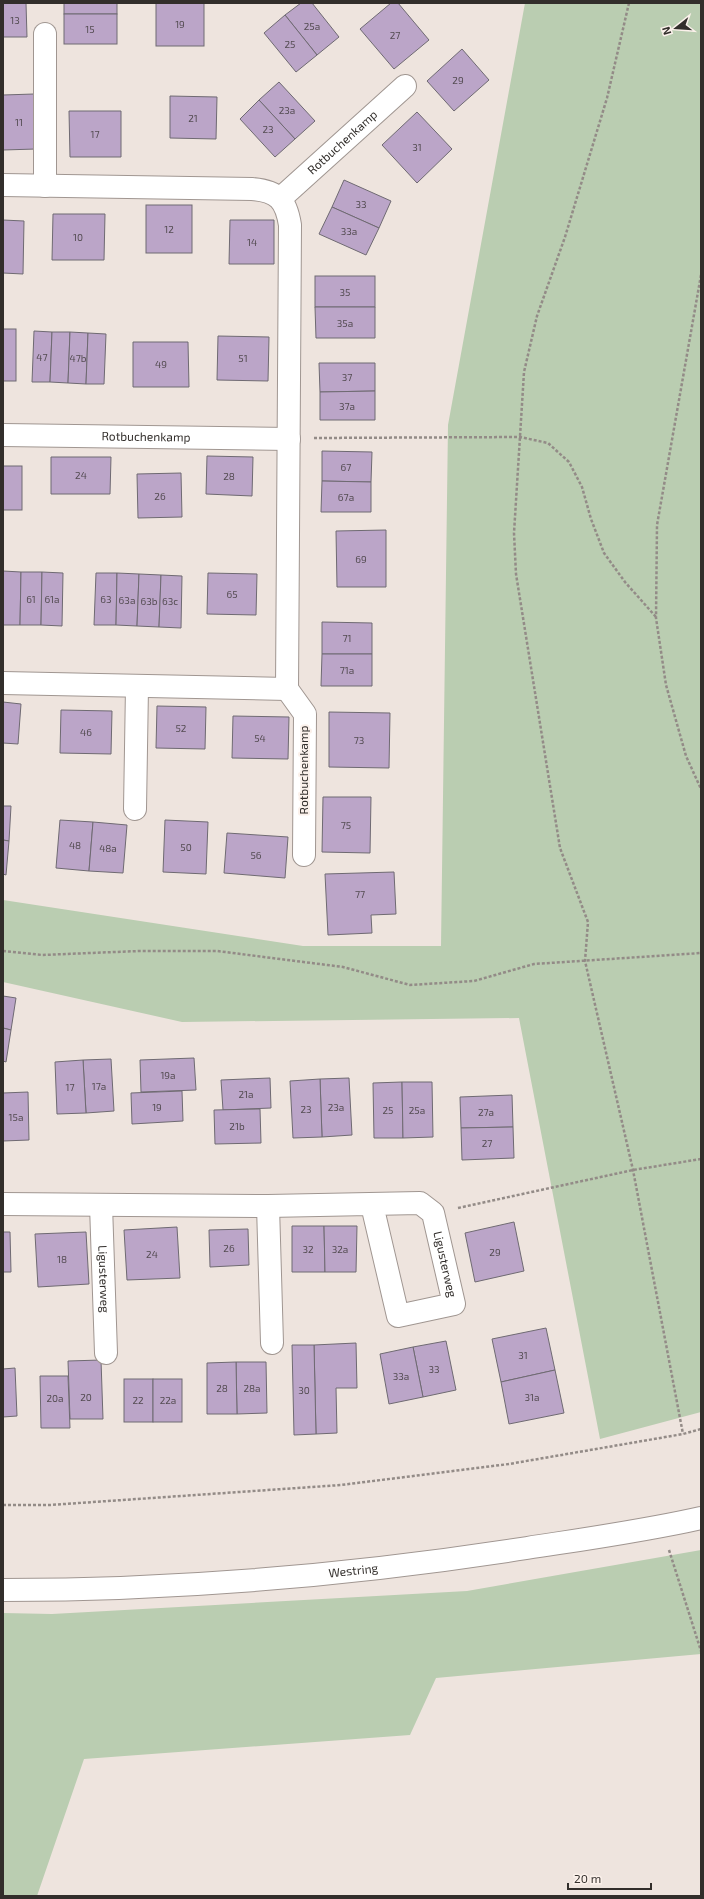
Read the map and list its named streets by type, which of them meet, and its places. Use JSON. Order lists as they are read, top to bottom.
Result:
{
  "streets": {
    "street": ["Rotbuchenkamp", "Ligusterweg", "Westring"]
  },
  "house_numbers": [
    "13",
    "19",
    "25a",
    "15",
    "27",
    "25",
    "29",
    "23a",
    "21",
    "11",
    "23",
    "17",
    "31",
    "33",
    "12",
    "33a",
    "10",
    "14",
    "35",
    "35a",
    "47",
    "47b",
    "51",
    "49",
    "37",
    "37a",
    "67",
    "24",
    "28",
    "26",
    "67a",
    "69",
    "65",
    "61",
    "61a",
    "63",
    "63a",
    "63b",
    "63c",
    "71",
    "71a",
    "52",
    "46",
    "54",
    "73",
    "75",
    "48",
    "50",
    "48a",
    "56",
    "77",
    "19a",
    "17a",
    "17",
    "21a",
    "19",
    "23a",
    "23",
    "25",
    "25a",
    "27a",
    "15a",
    "21b",
    "27",
    "26",
    "32",
    "32a",
    "29",
    "24",
    "18",
    "31",
    "33",
    "33a",
    "28",
    "28a",
    "30",
    "20",
    "31a",
    "20a",
    "22",
    "22a"
  ],
  "scale_bar": "20 m",
  "north": "left"
}
